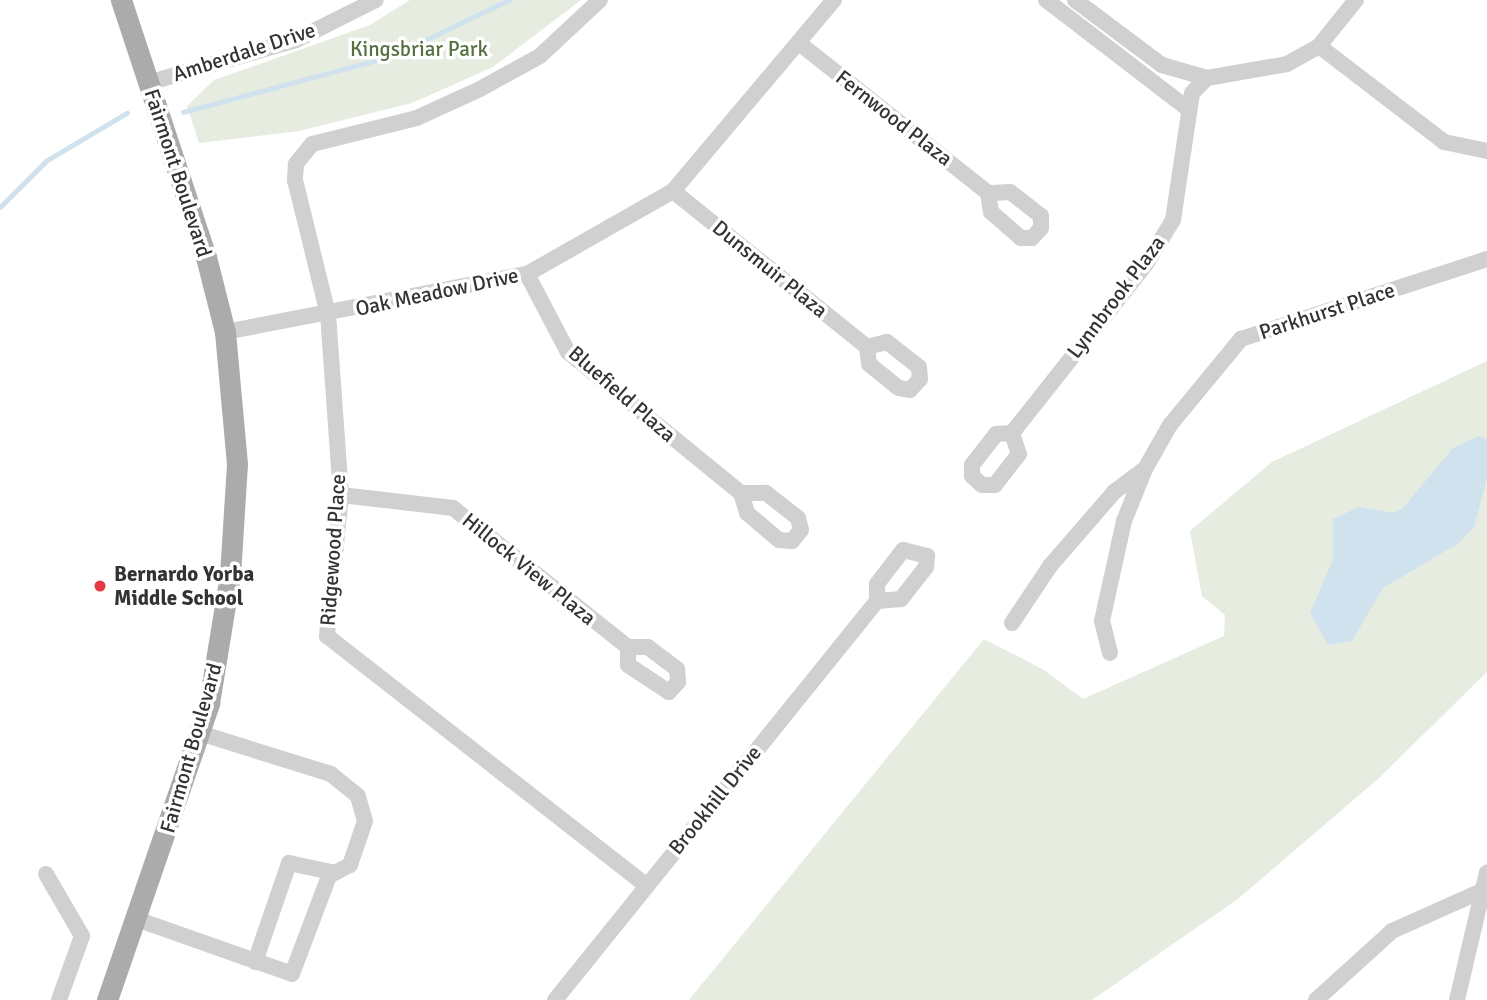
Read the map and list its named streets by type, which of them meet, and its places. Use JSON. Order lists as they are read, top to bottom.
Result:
{
  "streets": {
    "main road": ["Fairmont Boulevard"],
    "street": [
      "Amberdale Drive",
      "Fernwood Plaza",
      "Dunsmuir Plaza",
      "Oak Meadow Drive",
      "Lynnbrook Plaza",
      "Parkhurst Place",
      "Bluefield Plaza",
      "Ridgewood Place",
      "Hillock View Plaza",
      "Brookhill Drive"
    ]
  },
  "crossings": [
    ["Amberdale Drive", "Fairmont Boulevard"],
    ["Fernwood Plaza", "Oak Meadow Drive"],
    ["Fairmont Boulevard", "Oak Meadow Drive"],
    ["Dunsmuir Plaza", "Oak Meadow Drive"],
    ["Oak Meadow Drive", "Bluefield Plaza"],
    ["Oak Meadow Drive", "Ridgewood Place"],
    ["Ridgewood Place", "Hillock View Plaza"],
    ["Ridgewood Place", "Brookhill Drive"]
  ],
  "parks": ["Kingsbriar Park"],
  "places": ["Bernardo Yorba Middle School"]
}
